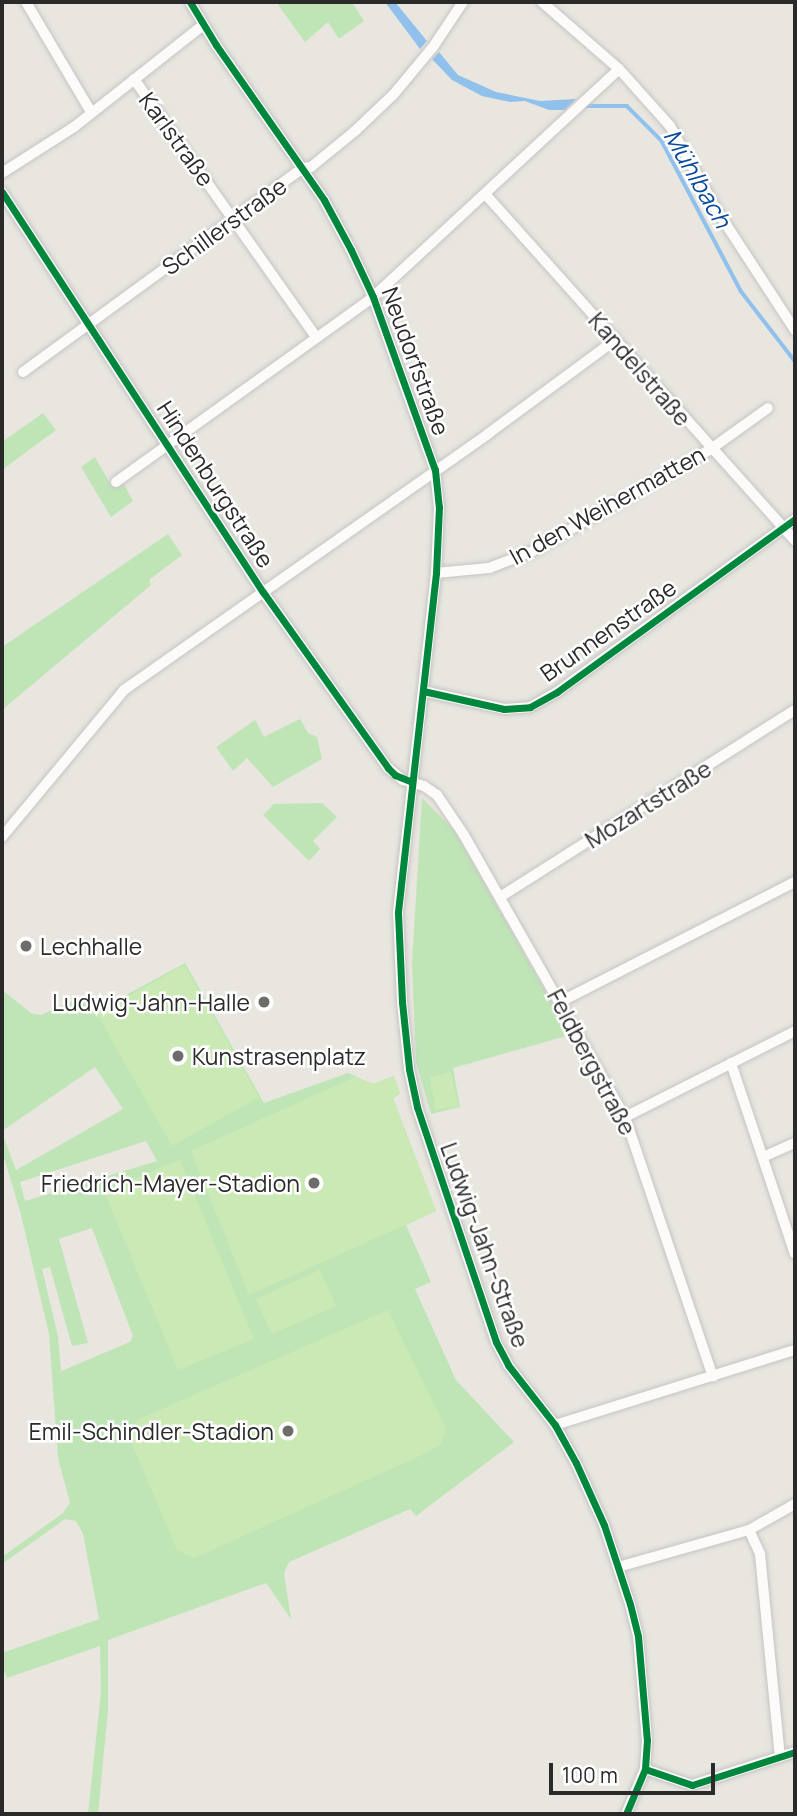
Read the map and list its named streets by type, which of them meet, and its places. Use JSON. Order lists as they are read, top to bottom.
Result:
{
  "streets": {
    "street": [
      "Karlstraße",
      "Schillerstraße",
      "Neudorfstraße",
      "Kandelstraße",
      "Hindenburgstraße",
      "In den Weihermatten",
      "Brunnenstraße",
      "Mozartstraße",
      "Feldbergstraße",
      "Ludwig-Jahn-Straße"
    ]
  },
  "crossings": [
    ["Karlstraße", "Schillerstraße"],
    ["Schillerstraße", "Neudorfstraße"],
    ["Schillerstraße", "Hindenburgstraße"],
    ["Neudorfstraße", "Hindenburgstraße"],
    ["Neudorfstraße", "In den Weihermatten"],
    ["Neudorfstraße", "Brunnenstraße"],
    ["Neudorfstraße", "Feldbergstraße"],
    ["Neudorfstraße", "Ludwig-Jahn-Straße"],
    ["Kandelstraße", "In den Weihermatten"],
    ["Kandelstraße", "Brunnenstraße"],
    ["Hindenburgstraße", "Feldbergstraße"],
    ["Hindenburgstraße", "Ludwig-Jahn-Straße"],
    ["Mozartstraße", "Feldbergstraße"],
    ["Feldbergstraße", "Ludwig-Jahn-Straße"]
  ],
  "water": ["Mühlbach"],
  "places": [
    "Lechhalle",
    "Ludwig-Jahn-Halle",
    "Kunstrasenplatz",
    "Friedrich-Mayer-Stadion",
    "Emil-Schindler-Stadion"
  ],
  "scale_bar": "100 m"
}
